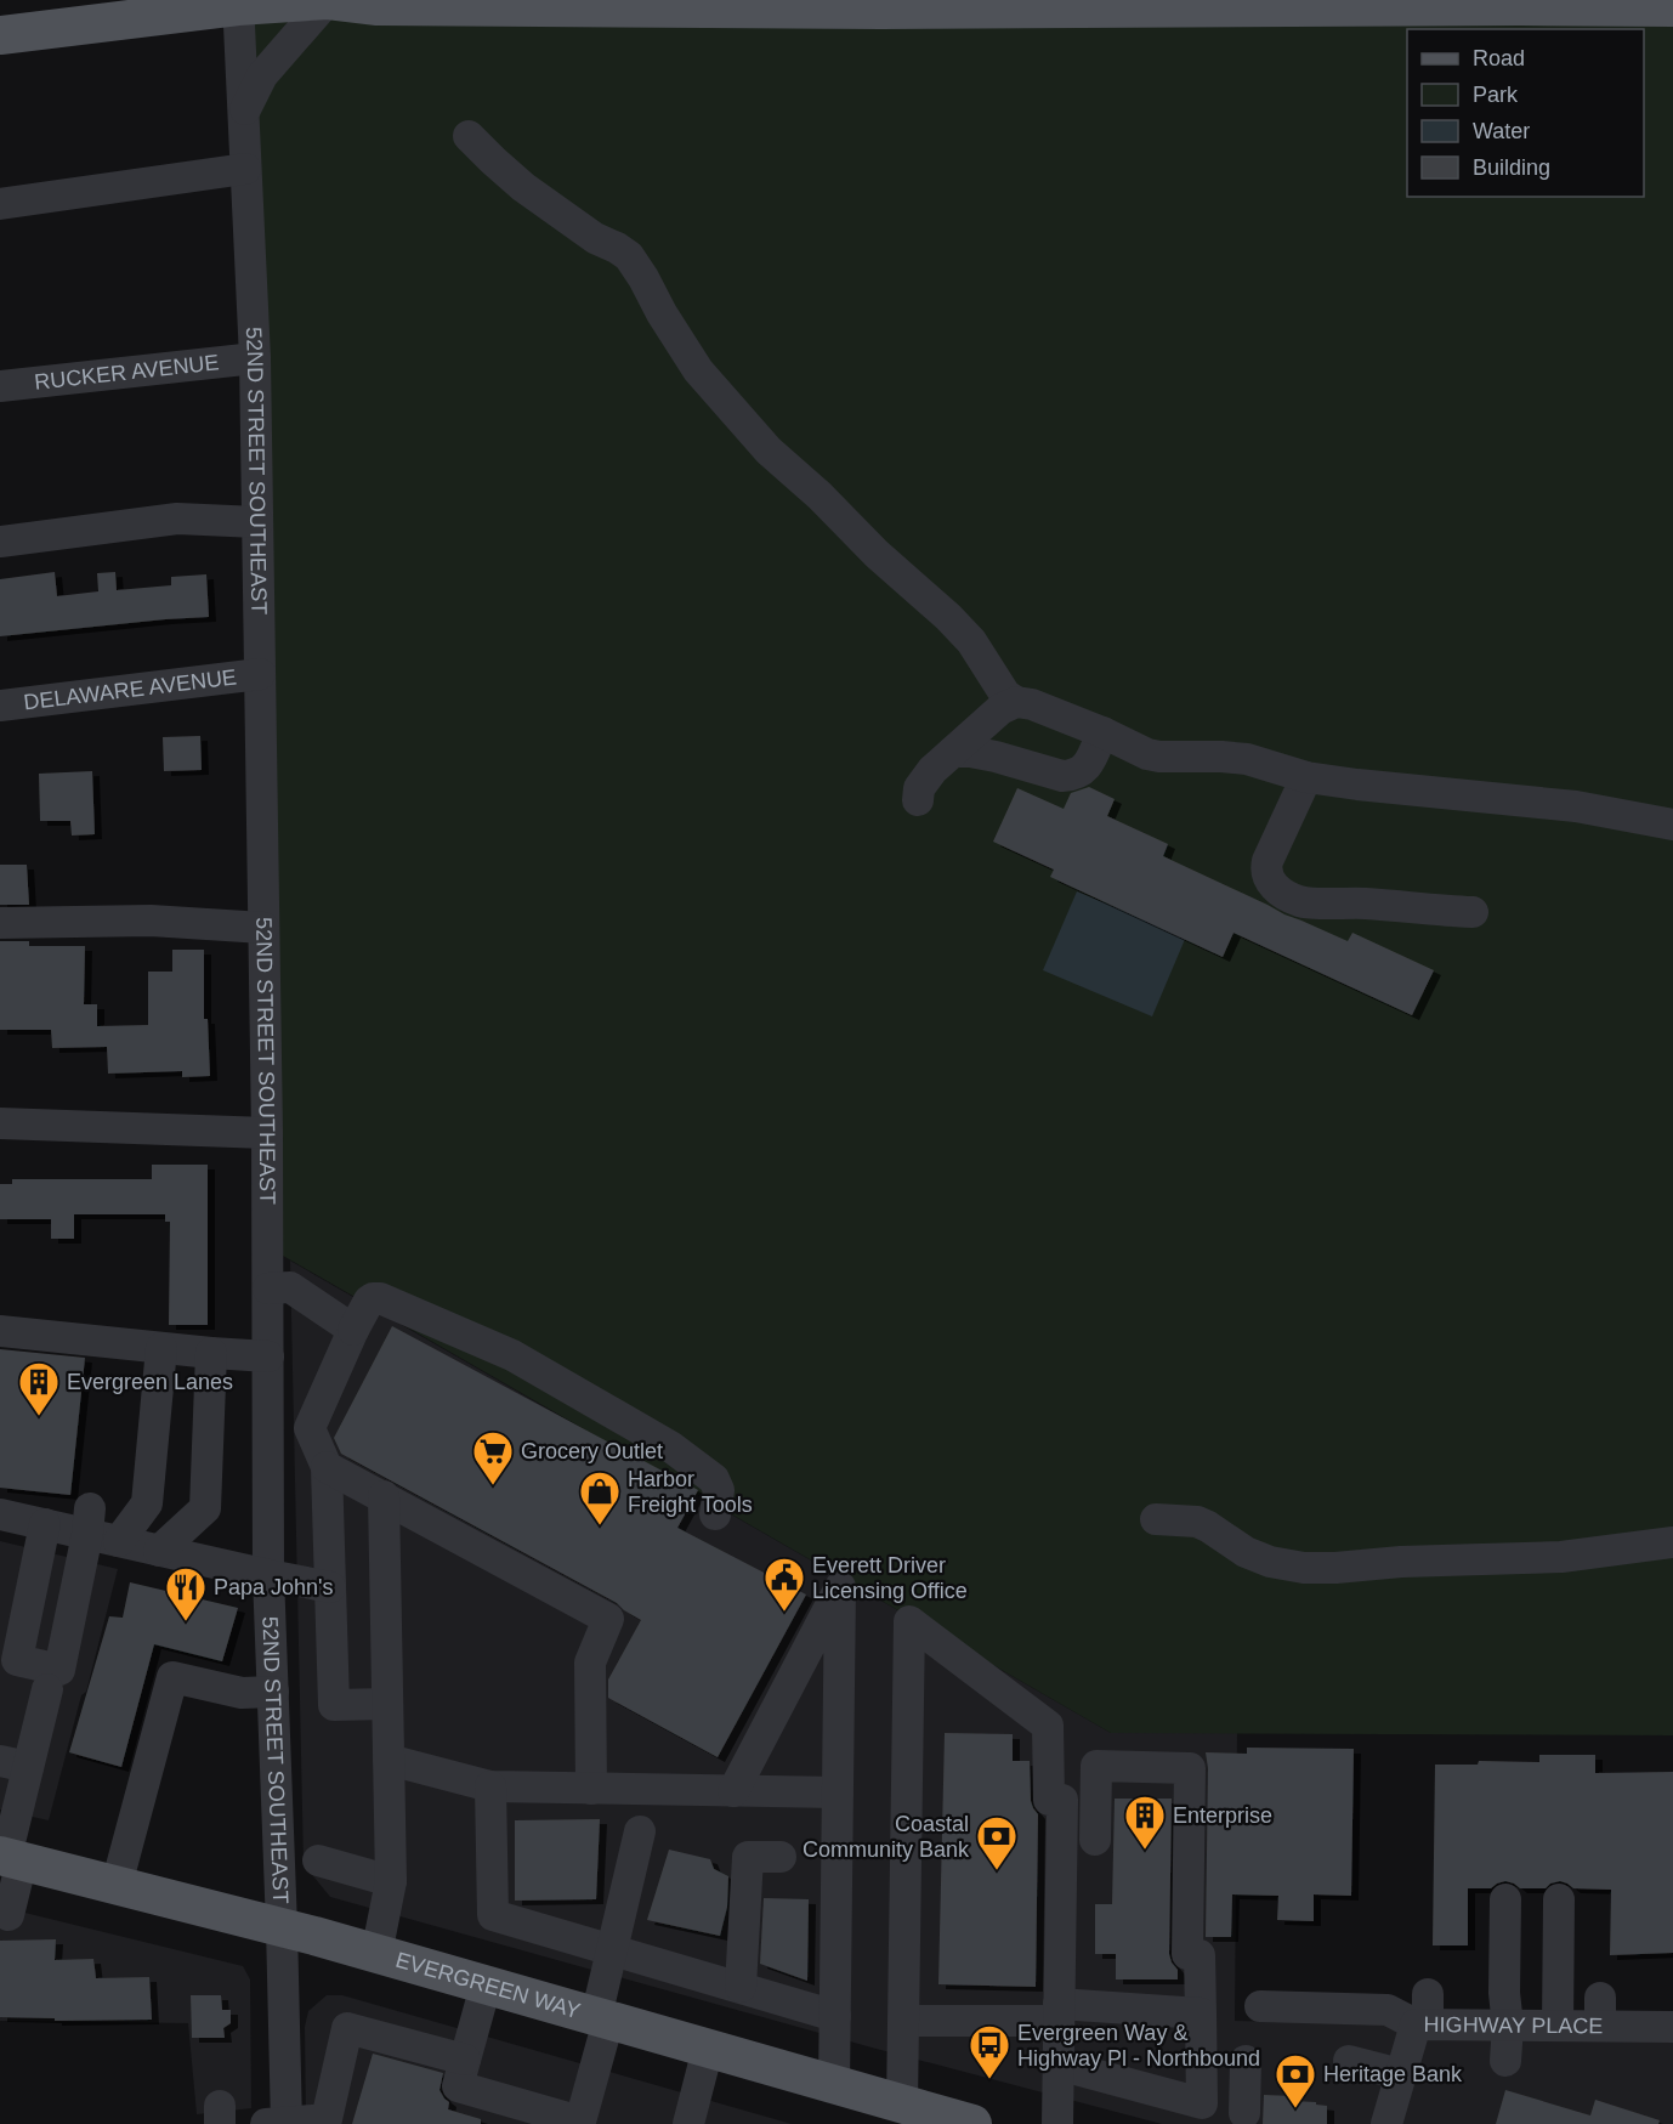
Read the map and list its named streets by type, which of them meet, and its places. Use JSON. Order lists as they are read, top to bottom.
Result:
{
  "streets": {
    "main road": ["EVERGREEN WAY"],
    "street": [
      "RUCKER AVENUE",
      "52ND STREET SOUTHEAST",
      "DELAWARE AVENUE",
      "HIGHWAY PLACE"
    ]
  },
  "crossings": [
    ["RUCKER AVENUE", "52ND STREET SOUTHEAST"],
    ["52ND STREET SOUTHEAST", "DELAWARE AVENUE"],
    ["52ND STREET SOUTHEAST", "EVERGREEN WAY"]
  ],
  "places": {
    "building": ["Evergreen Lanes", "Enterprise"],
    "supermarket": ["Grocery Outlet"],
    "shop": ["Harbor Freight Tools"],
    "public building": ["Everett Driver Licensing Office"],
    "restaurant": ["Papa John's"],
    "bank": ["Coastal Community Bank", "Heritage Bank"],
    "bus stop": ["Evergreen Way & Highway Pl - Northbound"]
  },
  "legend": [
    "Road",
    "Park",
    "Water",
    "Building"
  ]
}
